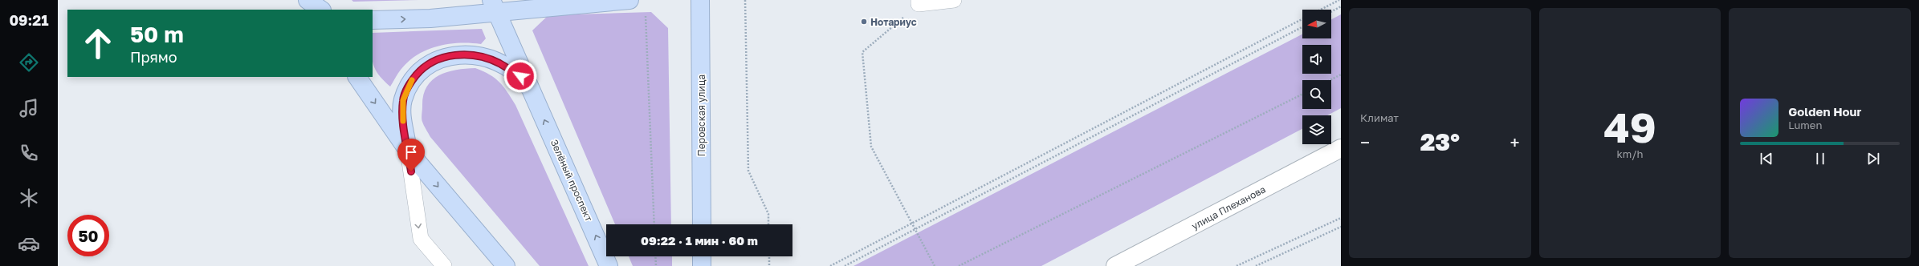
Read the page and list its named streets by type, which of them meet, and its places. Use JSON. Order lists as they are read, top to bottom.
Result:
{
  "streets": {
    "main road": ["Перовская улица", "Зелёный проспект"],
    "street": ["улица Плеханова"]
  },
  "places": ["Нотариус"],
  "north": "left",
  "page": {
    "tabs": "09:21",
    "tile": [
      "Климат",
      ["49", "km/h"]
    ],
    "turn": ["50 m", "Прямо"],
    "song": ["Golden Hour", "Lumen"],
    "heat": ["−", "23°", "+"],
    "limit": "50",
    "trip": "09:22 · 1 мин · 60 m"
  }
}
